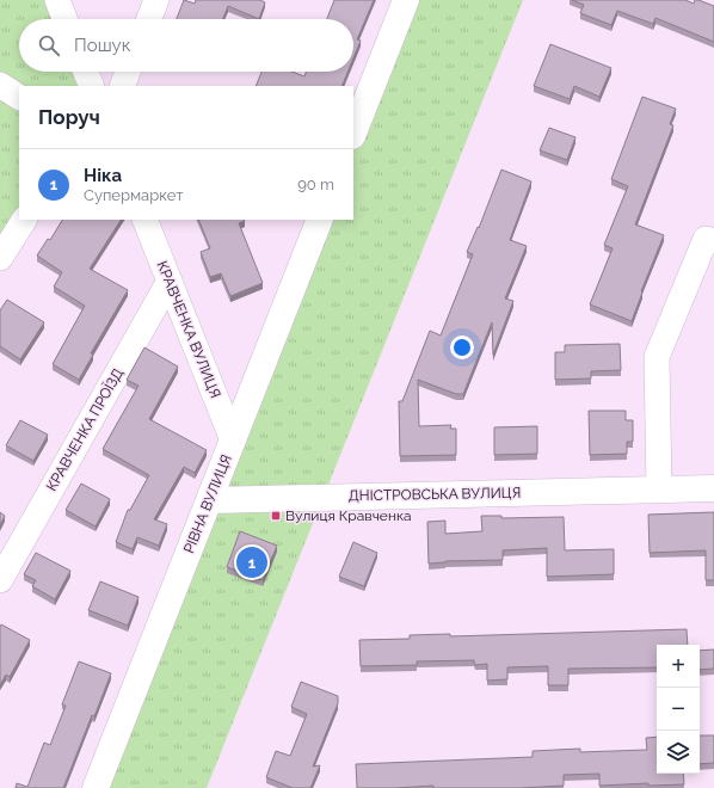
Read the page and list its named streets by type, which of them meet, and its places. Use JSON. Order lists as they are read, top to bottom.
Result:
{
  "streets": {
    "street": [
      "КРАВЧЕНКА ВУЛИЦЯ",
      "КРАВЧЕНКА ПРОЇЗД",
      "ДНІСТРОВСЬКА ВУЛИЦЯ",
      "РІВНА ВУЛИЦЯ"
    ]
  },
  "crossings": [
    ["КРАВЧЕНКА ВУЛИЦЯ", "КРАВЧЕНКА ПРОЇЗД"],
    ["КРАВЧЕНКА ВУЛИЦЯ", "РІВНА ВУЛИЦЯ"],
    ["ДНІСТРОВСЬКА ВУЛИЦЯ", "РІВНА ВУЛИЦЯ"]
  ],
  "places": {
    "transit": ["Вулиця Кравченка"]
  },
  "page": {
    "search": "Пошук",
    "heading": "Поруч",
    "list": [
      {
        "mark": "1",
        "name": "Ніка",
        "note": "Супермаркет",
        "value": "90 m"
      }
    ],
    "pins": "1",
    "map_buttons": ["+", "−"]
  }
}
